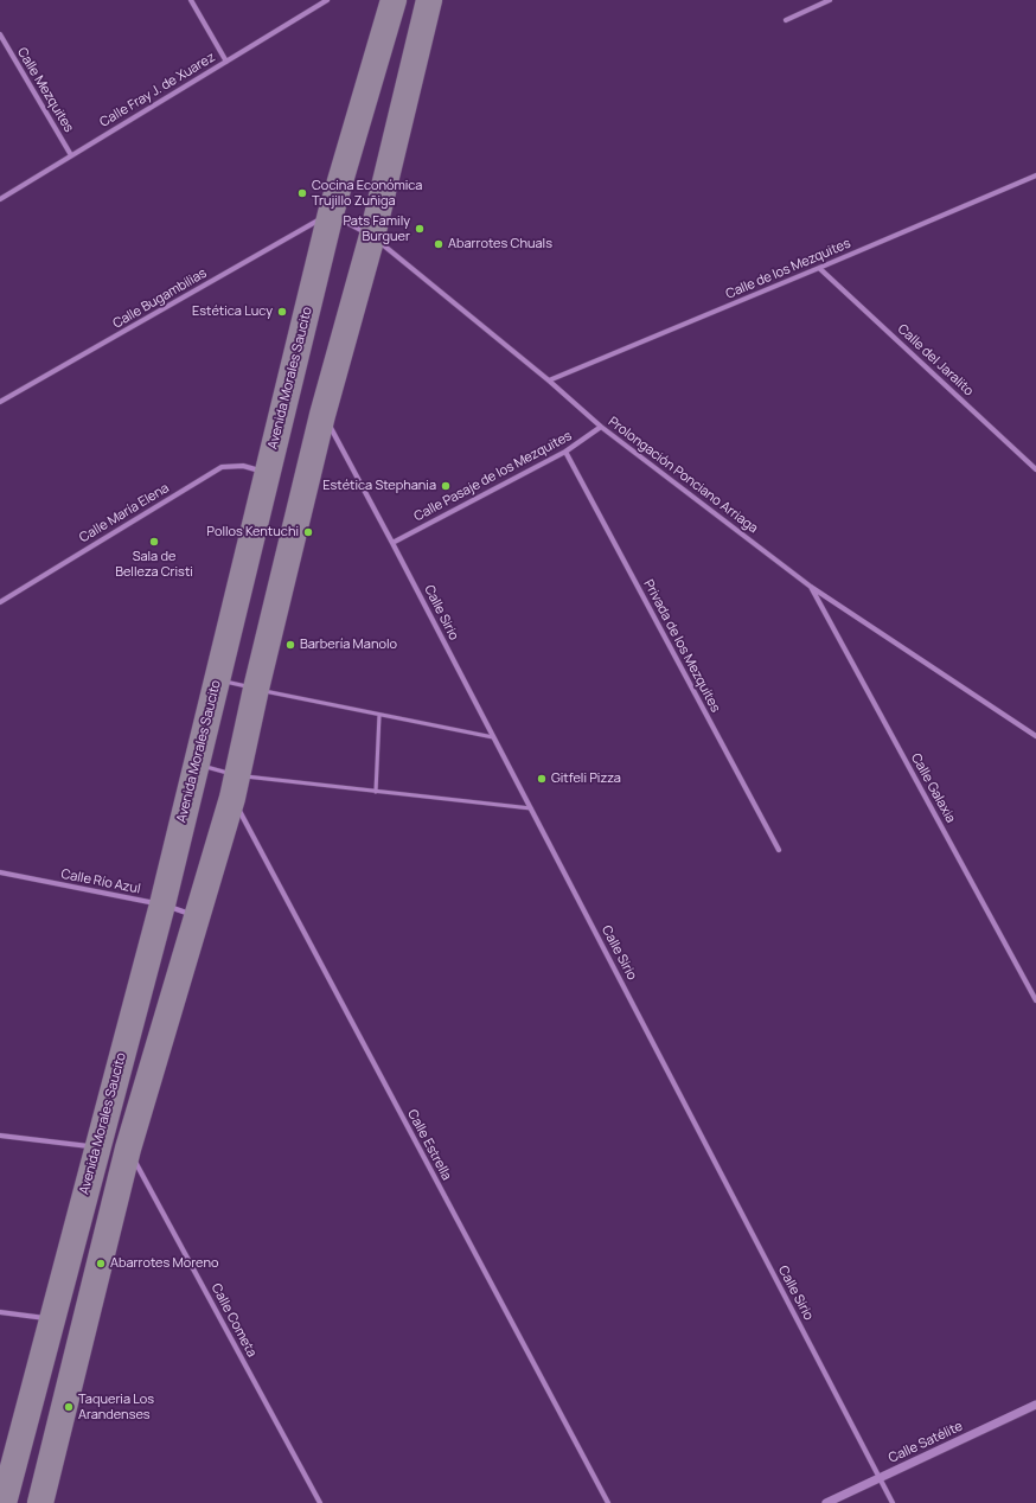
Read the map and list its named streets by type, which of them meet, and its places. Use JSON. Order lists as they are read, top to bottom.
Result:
{
  "streets": {
    "main road": ["Avenida Morales Saucito"],
    "street": [
      "Calle Mezquites",
      "Calle Fray J. de Xuarez",
      "Calle de los Mezquites",
      "Calle Bugambilias",
      "Calle del Jaralito",
      "Prolongación Ponciano Arriaga",
      "Calle Pasaje de los Mezquites",
      "Calle María Elena",
      "Calle Sirio",
      "Privada de los Mezquites",
      "Calle Galaxia",
      "Calle Río Azul",
      "Calle Estrella",
      "Calle Cometa",
      "Calle Satélite"
    ]
  },
  "crossings": [
    ["Calle Mezquites", "Calle Fray J. de Xuarez"],
    ["Calle de los Mezquites", "Calle del Jaralito"],
    ["Calle de los Mezquites", "Prolongación Ponciano Arriaga"],
    ["Calle Bugambilias", "Avenida Morales Saucito"],
    ["Calle Bugambilias", "Prolongación Ponciano Arriaga"],
    ["Avenida Morales Saucito", "Prolongación Ponciano Arriaga"],
    ["Avenida Morales Saucito", "Calle María Elena"],
    ["Avenida Morales Saucito", "Calle Río Azul"],
    ["Prolongación Ponciano Arriaga", "Calle Pasaje de los Mezquites"],
    ["Prolongación Ponciano Arriaga", "Calle Galaxia"],
    ["Calle Pasaje de los Mezquites", "Calle Sirio"],
    ["Calle Pasaje de los Mezquites", "Privada de los Mezquites"],
    ["Calle Sirio", "Calle Satélite"]
  ],
  "places": [
    "Cocina Económica Trujillo Zuñiga",
    "Pats Family Burguer",
    "Abarrotes Chuals",
    "Estética Lucy",
    "Estética Stephania",
    "Pollos Kentuchi",
    "Sala de Belleza Cristi",
    "Barbería Manolo",
    "Gitfeli Pizza",
    "Abarrotes Moreno",
    "Taqueria Los Arandenses"
  ]
}
